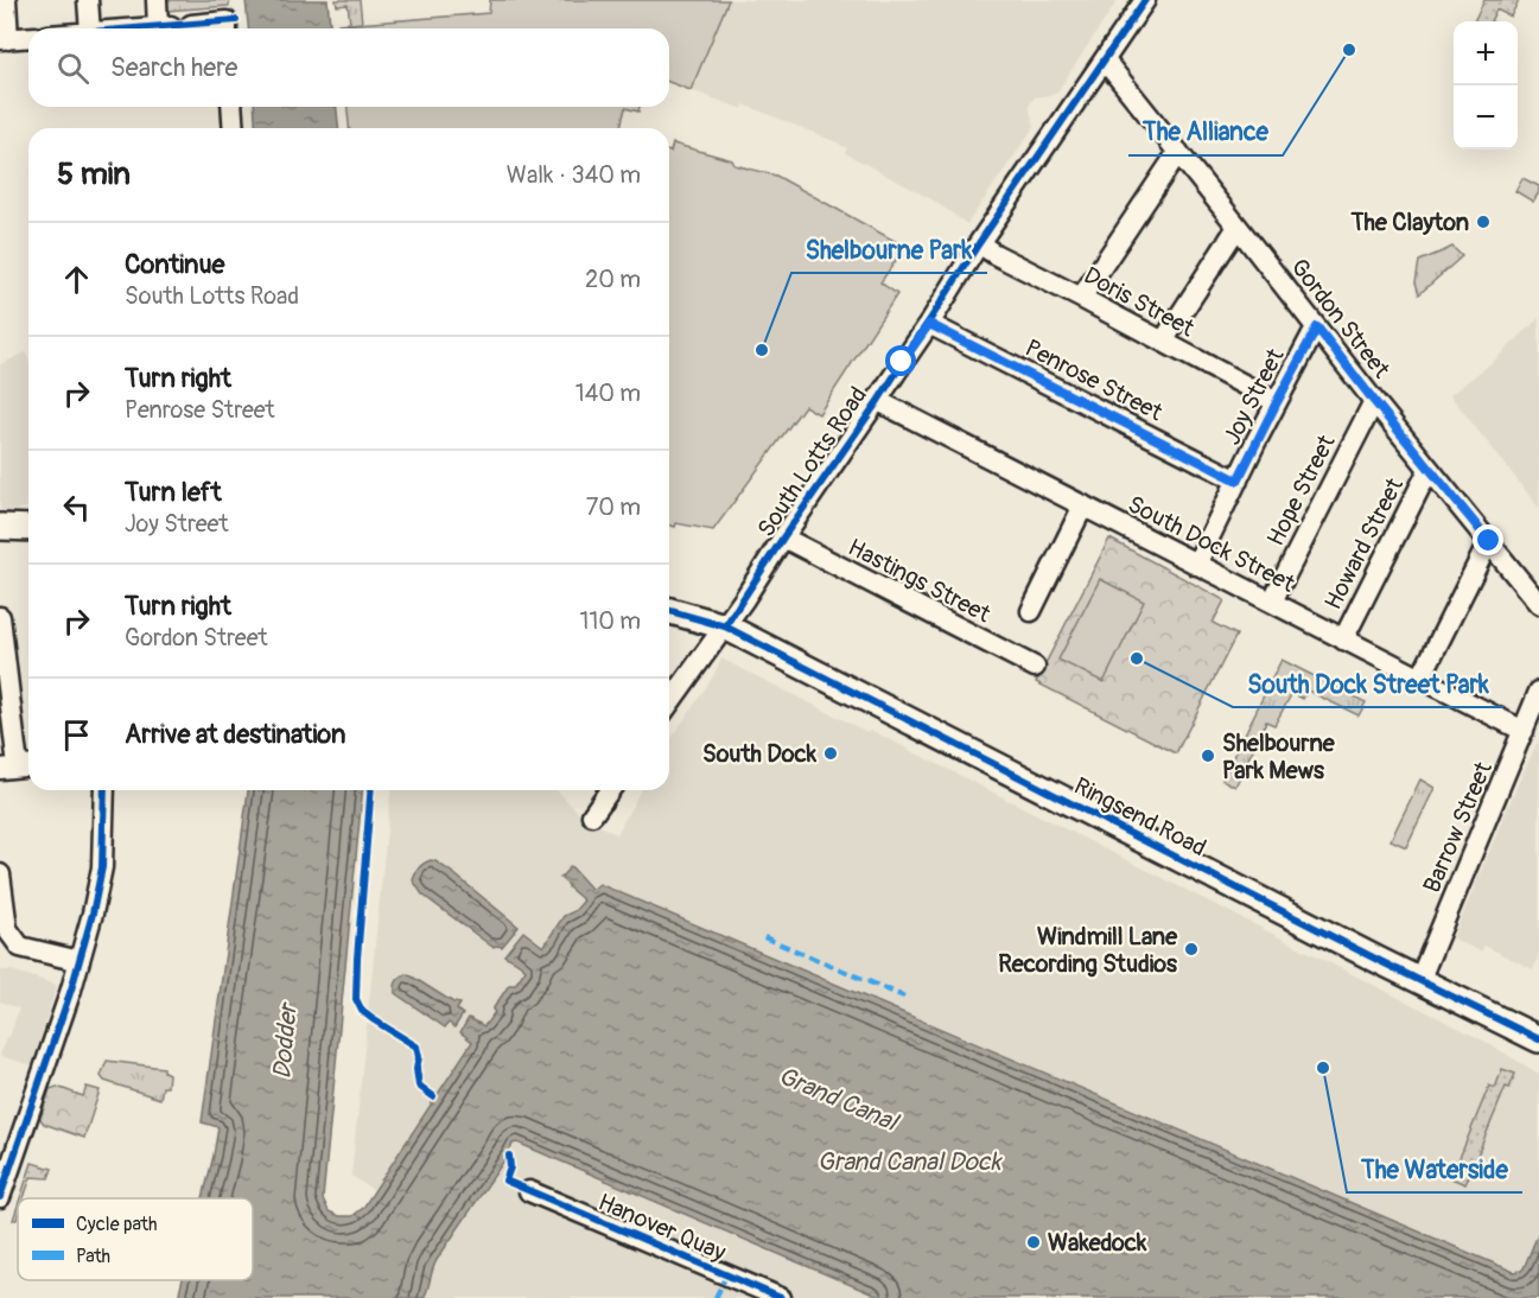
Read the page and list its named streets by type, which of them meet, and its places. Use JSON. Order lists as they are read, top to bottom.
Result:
{
  "streets": {
    "main road": ["Ringsend Road"],
    "street": [
      "Doris Street",
      "Gordon Street",
      "Penrose Street",
      "Joy Street",
      "South Lotts Road",
      "Hope Street",
      "South Dock Street",
      "Howard Street",
      "Hastings Street",
      "Barrow Street",
      "Hanover Quay"
    ]
  },
  "crossings": [
    ["Doris Street", "Joy Street"],
    ["Doris Street", "South Lotts Road"],
    ["Gordon Street", "Joy Street"],
    ["Gordon Street", "South Lotts Road"],
    ["Gordon Street", "Hope Street"],
    ["Gordon Street", "Howard Street"],
    ["Penrose Street", "Joy Street"],
    ["Penrose Street", "South Lotts Road"],
    ["Joy Street", "South Dock Street"],
    ["South Lotts Road", "South Dock Street"],
    ["South Lotts Road", "Hastings Street"],
    ["South Lotts Road", "Ringsend Road"],
    ["Hope Street", "South Dock Street"],
    ["South Dock Street", "Howard Street"],
    ["South Dock Street", "Barrow Street"],
    ["Ringsend Road", "Barrow Street"]
  ],
  "water": ["Dodder", "Grand Canal", "Grand Canal Dock"],
  "places": [
    "The Alliance",
    "The Clayton",
    "Shelbourne Park",
    "South Dock Street Park",
    "South Dock",
    "Shelbourne Park Mews",
    "Windmill Lane Recording Studios",
    "The Waterside",
    "Wakedock"
  ],
  "legend": ["Cycle path", "Path"],
  "page": {
    "map_buttons": ["+", "−"],
    "search": "Search here",
    "heading": ["5 min", "Walk · 340 m"],
    "list": [
      ["Continue", "South Lotts Road", "20 m"],
      ["Turn right", "Penrose Street", "140 m"],
      ["Turn left", "Joy Street", "70 m"],
      ["Turn right", "Gordon Street", "110 m"],
      "Arrive at destination"
    ]
  }
}
